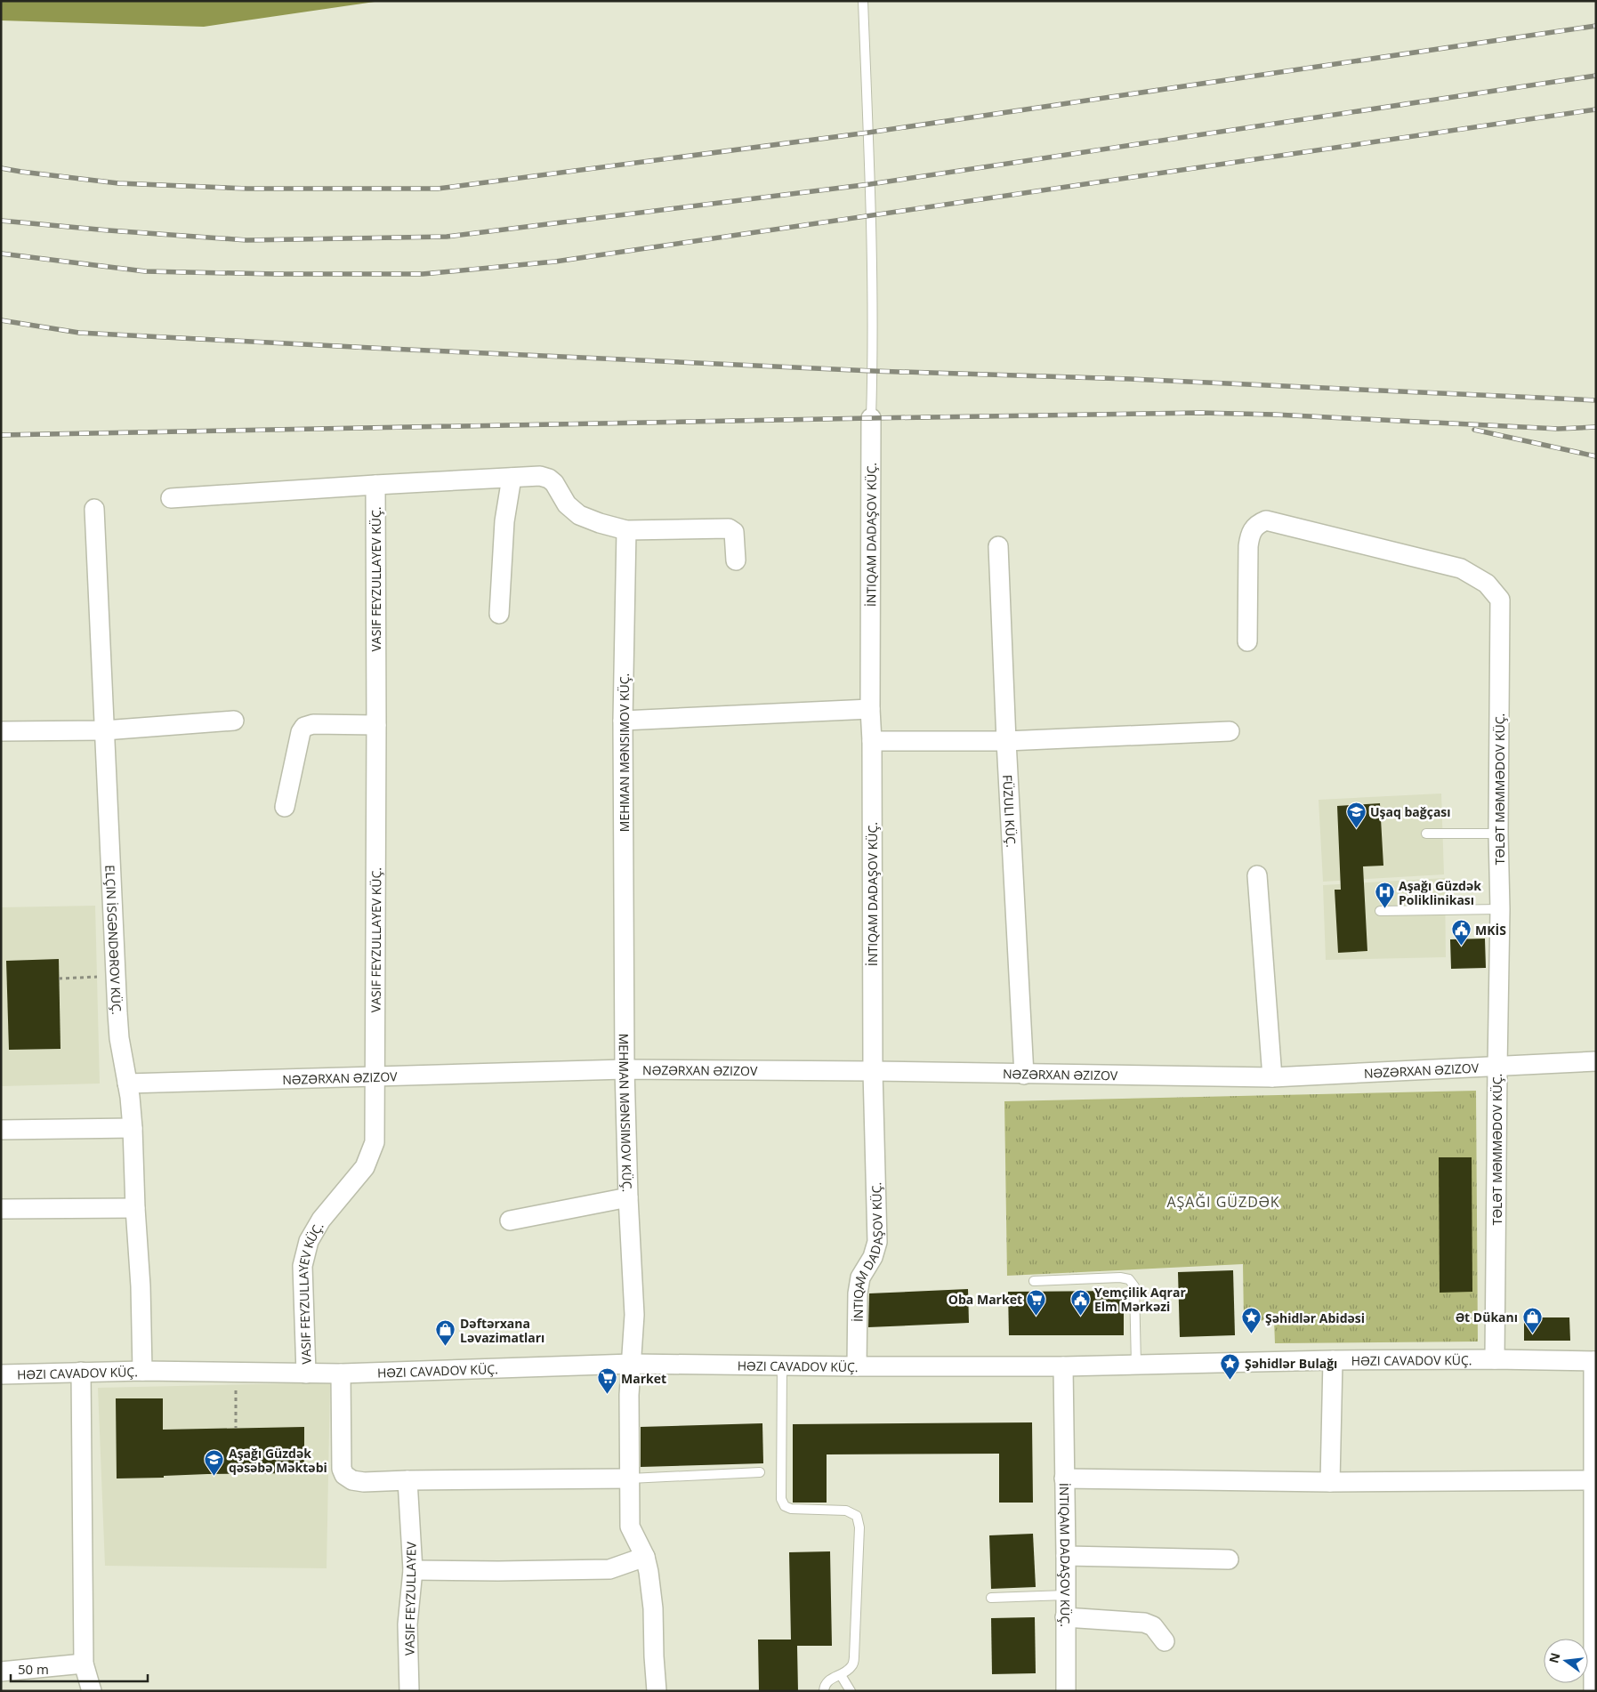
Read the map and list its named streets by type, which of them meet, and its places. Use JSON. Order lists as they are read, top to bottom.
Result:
{
  "streets": {
    "street": [
      "İNTIQAM DADAŞOV KÜÇ.",
      "VASIF FEYZULLAYEV KÜÇ.",
      "MEHMAN MƏNSIMOV KÜÇ.",
      "TƏLƏT MƏMMƏDOV KÜÇ.",
      "FÜZULI KÜÇ.",
      "ELÇIN İSGƏNDƏROV KÜÇ.",
      "NƏZƏRXAN ƏZIZOV",
      "HƏZI CAVADOV KÜÇ.",
      "VASIF FEYZULLAYEV"
    ]
  },
  "crossings": [
    ["İNTIQAM DADAŞOV KÜÇ.", "NƏZƏRXAN ƏZIZOV"],
    ["İNTIQAM DADAŞOV KÜÇ.", "HƏZI CAVADOV KÜÇ."],
    ["VASIF FEYZULLAYEV KÜÇ.", "NƏZƏRXAN ƏZIZOV"],
    ["VASIF FEYZULLAYEV KÜÇ.", "HƏZI CAVADOV KÜÇ."],
    ["MEHMAN MƏNSIMOV KÜÇ.", "NƏZƏRXAN ƏZIZOV"],
    ["MEHMAN MƏNSIMOV KÜÇ.", "HƏZI CAVADOV KÜÇ."],
    ["TƏLƏT MƏMMƏDOV KÜÇ.", "NƏZƏRXAN ƏZIZOV"],
    ["TƏLƏT MƏMMƏDOV KÜÇ.", "HƏZI CAVADOV KÜÇ."],
    ["FÜZULI KÜÇ.", "NƏZƏRXAN ƏZIZOV"],
    ["ELÇIN İSGƏNDƏROV KÜÇ.", "NƏZƏRXAN ƏZIZOV"],
    ["ELÇIN İSGƏNDƏROV KÜÇ.", "HƏZI CAVADOV KÜÇ."]
  ],
  "districts": ["AŞAĞI GÜZDƏK"],
  "places": {
    "school or university": ["Uşaq bağçası", "Aşağı Güzdək qəsəbə Məktəbi"],
    "hospital": ["Aşağı Güzdək Poliklinikası"],
    "public building": ["MKİS", "Yemçilik Aqrar Elm Mərkəzi"],
    "supermarket": ["Oba Market", "Market"],
    "shop": ["Ət Dükanı", "Dəftərxana Ləvazimatları"],
    "place": ["Şəhidlər Abidəsi", "Şəhidlər Bulağı"]
  },
  "scale_bar": "50 m",
  "north": "left"
}
